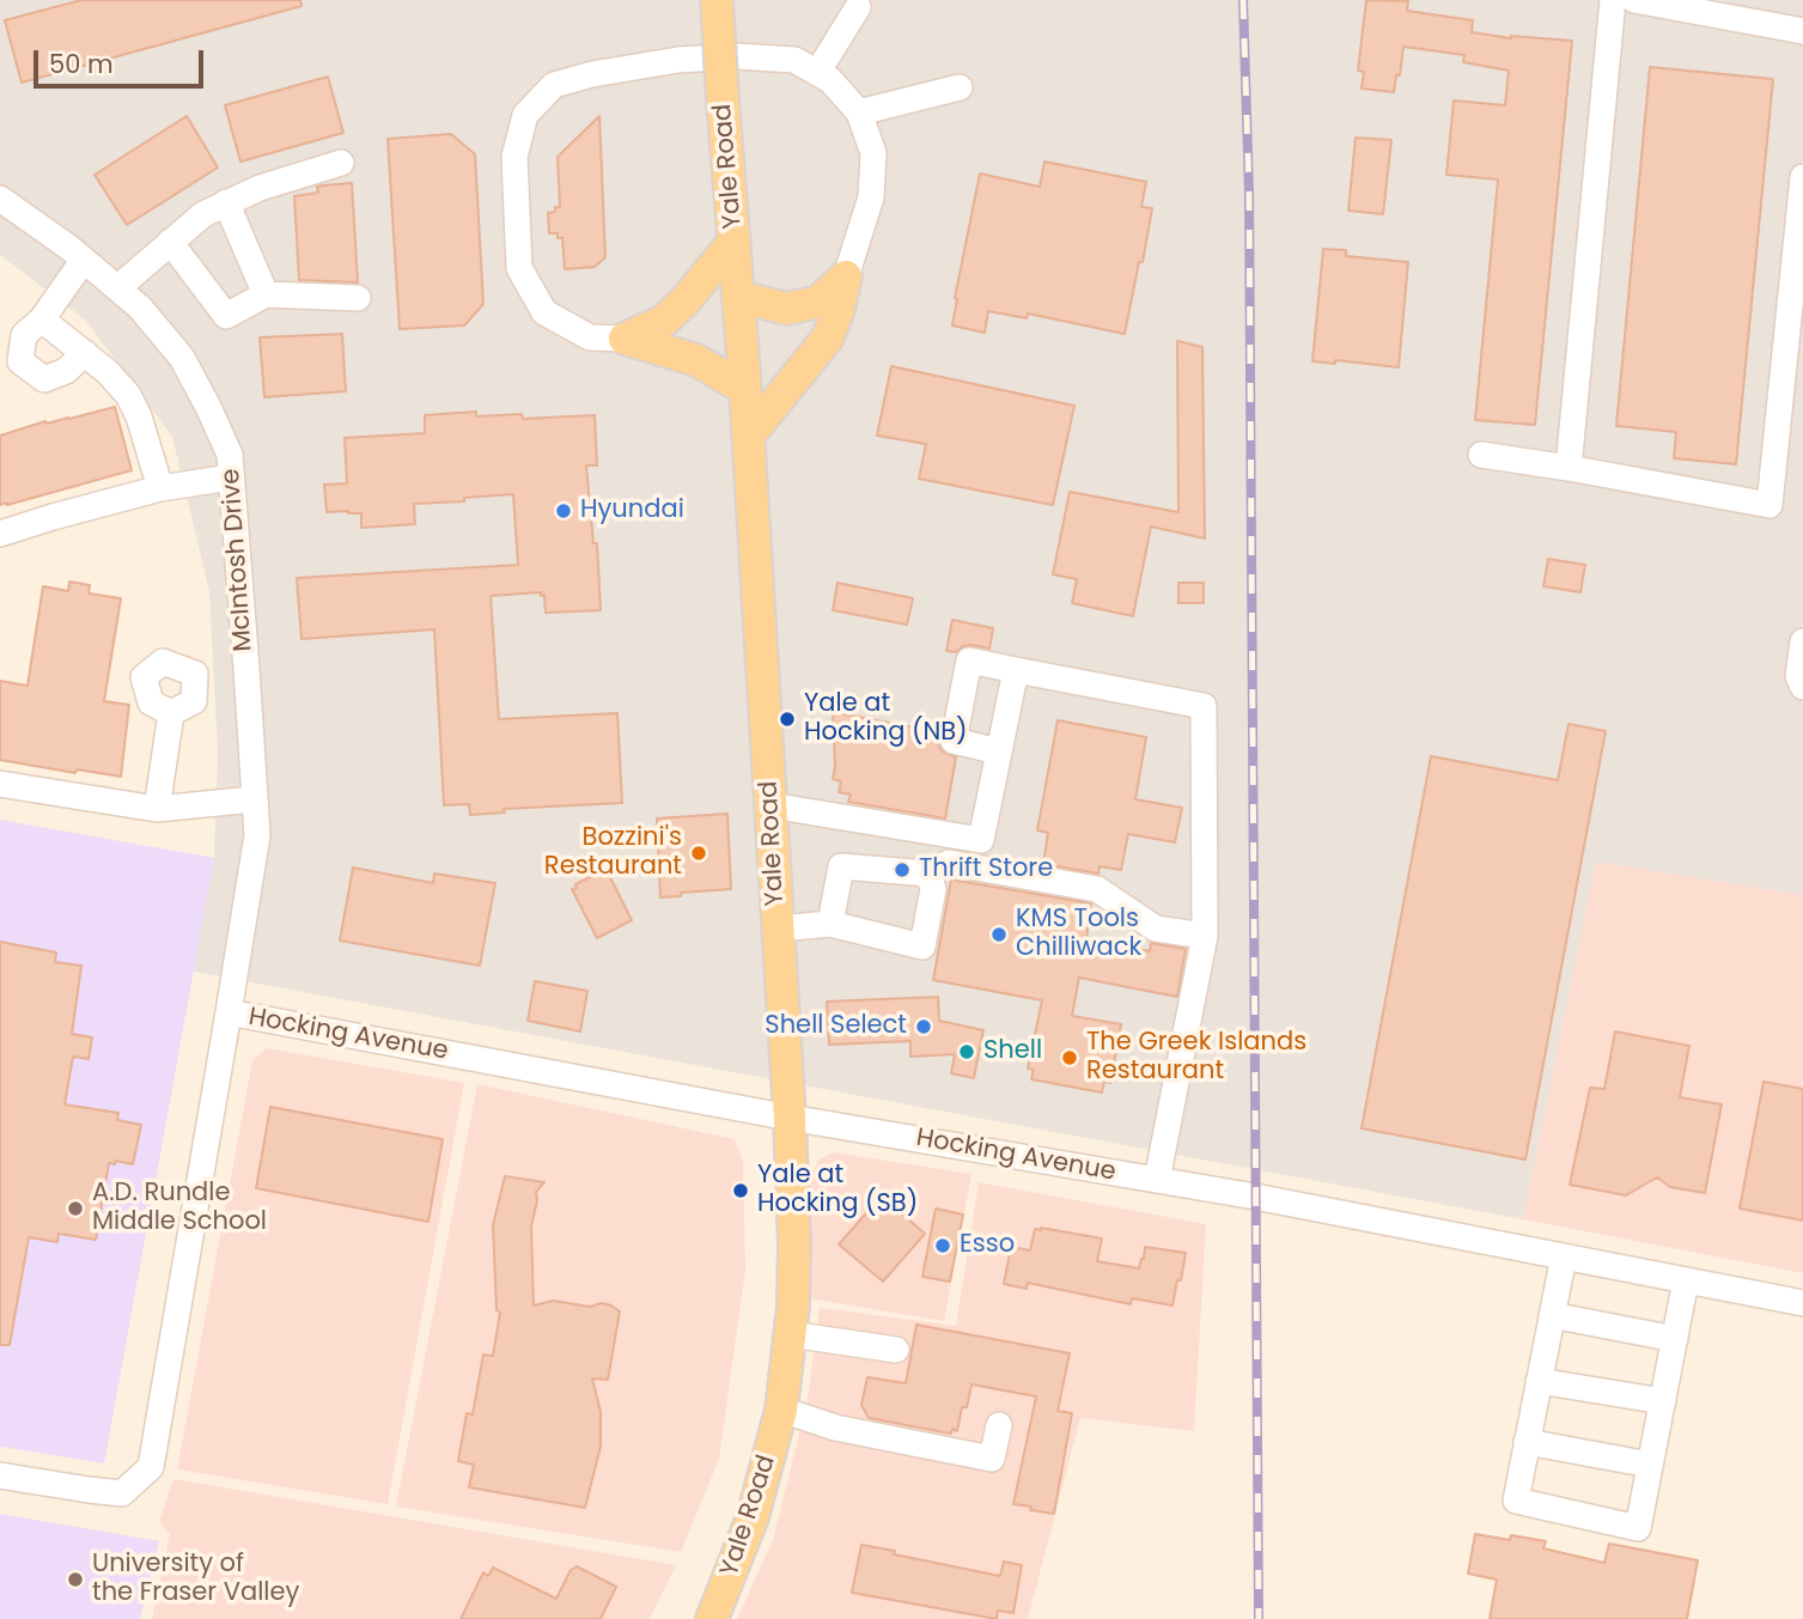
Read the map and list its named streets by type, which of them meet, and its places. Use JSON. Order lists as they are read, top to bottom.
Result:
{
  "streets": {
    "main road": ["Yale Road"],
    "street": ["McIntosh Drive", "Hocking Avenue"]
  },
  "crossings": [
    ["Yale Road", "Hocking Avenue"],
    ["McIntosh Drive", "Hocking Avenue"]
  ],
  "places": [
    "Hyundai",
    "Yale at Hocking (NB)",
    "Bozzini's Restaurant",
    "Thrift Store",
    "KMS Tools Chilliwack",
    "Shell Select",
    "Shell",
    "The Greek Islands Restaurant",
    "Yale at Hocking (SB)",
    "A.D. Rundle Middle School",
    "Esso",
    "University of the Fraser Valley"
  ],
  "scale_bar": "50 m"
}
